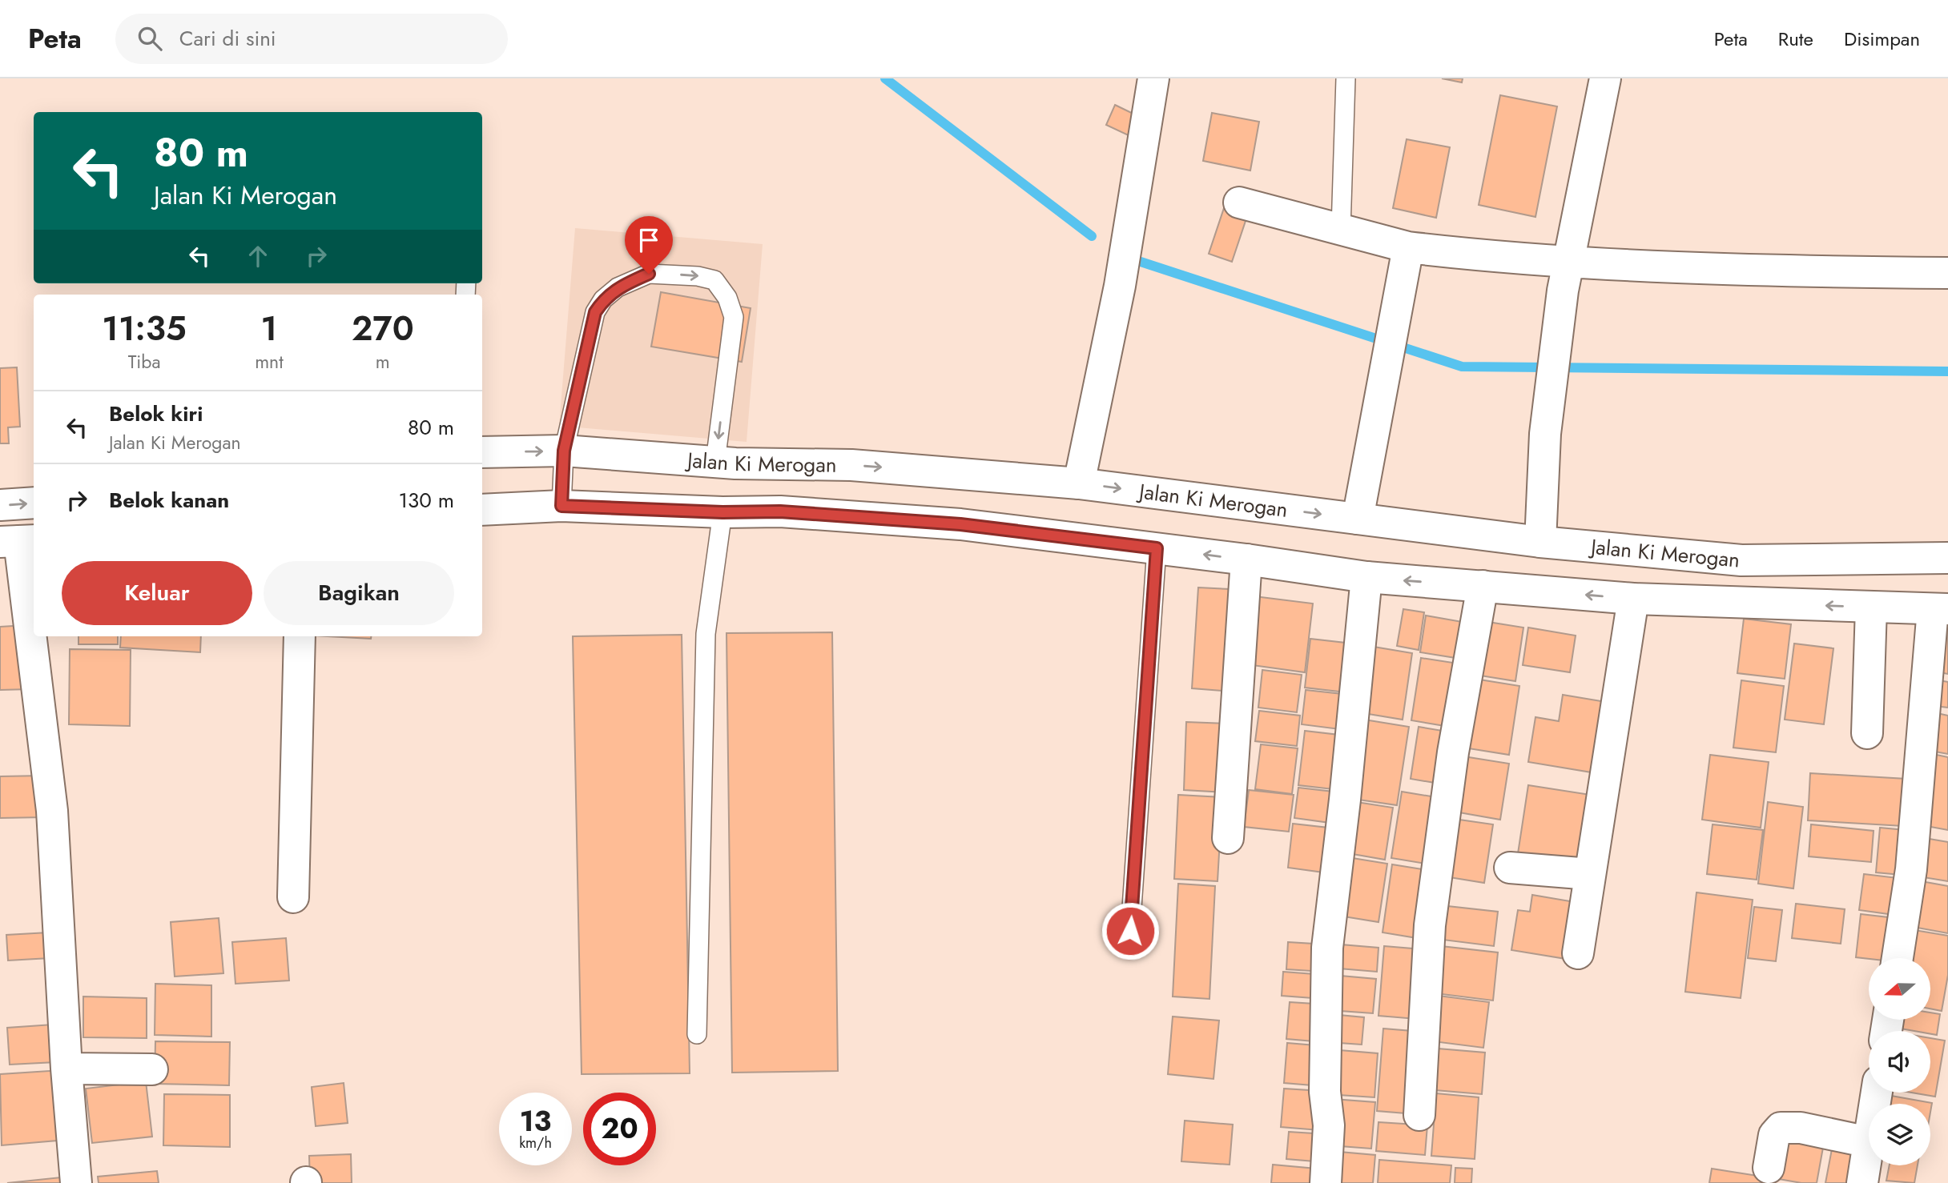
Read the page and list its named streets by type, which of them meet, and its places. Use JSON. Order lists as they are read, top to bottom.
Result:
{
  "streets": {
    "main road": ["Jalan Ki Merogan"]
  },
  "north": "left",
  "page": {
    "header": "Peta",
    "search": "Cari di sini",
    "nav": ["Peta", "Rute", "Disimpan"],
    "turn": ["80 m", "Jalan Ki Merogan"],
    "eta": [
      "11:35",
      "Tiba",
      "1",
      "mnt",
      "270",
      "m"
    ],
    "list": [
      {
        "name": "Belok kiri",
        "note": "Jalan Ki Merogan",
        "value": "80 m"
      },
      {
        "name": "Belok kanan",
        "value": "130 m"
      }
    ],
    "buttons": ["Keluar", "Bagikan"],
    "speed": "13 km/h",
    "limit": "20"
  }
}
